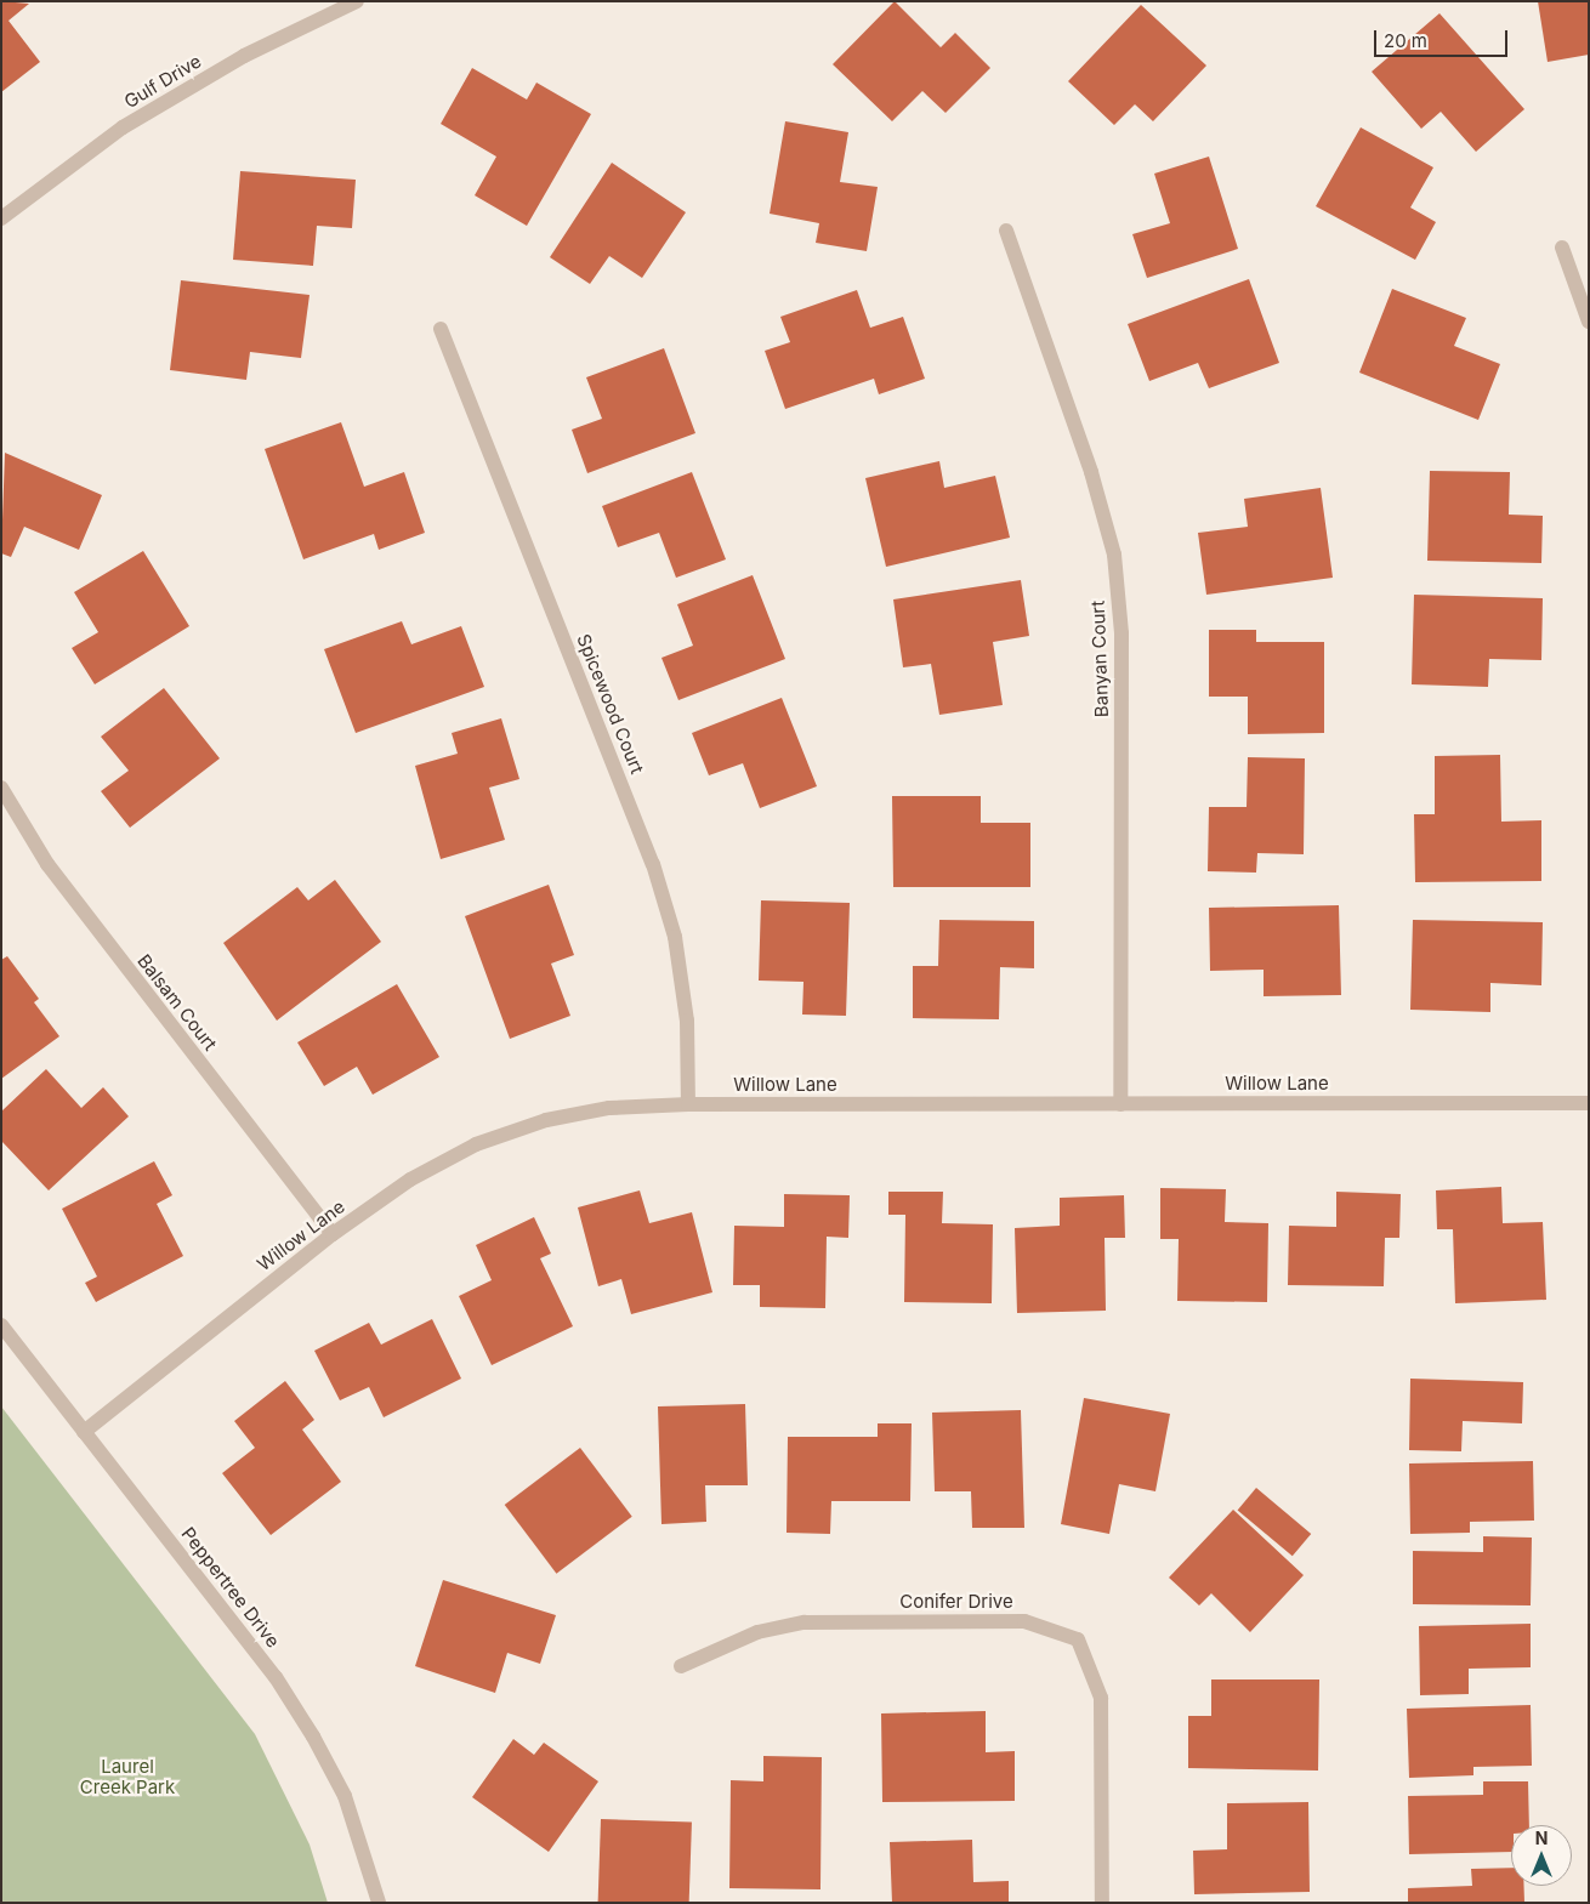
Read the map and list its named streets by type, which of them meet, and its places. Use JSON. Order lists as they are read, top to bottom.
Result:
{
  "streets": {
    "street": [
      "Gulf Drive",
      "Banyan Court",
      "Spicewood Court",
      "Balsam Court",
      "Willow Lane",
      "Peppertree Drive",
      "Conifer Drive"
    ]
  },
  "crossings": [
    ["Banyan Court", "Willow Lane"],
    ["Spicewood Court", "Willow Lane"],
    ["Balsam Court", "Willow Lane"],
    ["Willow Lane", "Peppertree Drive"]
  ],
  "parks": ["Laurel Creek Park"],
  "scale_bar": "20 m",
  "north": "top"
}
